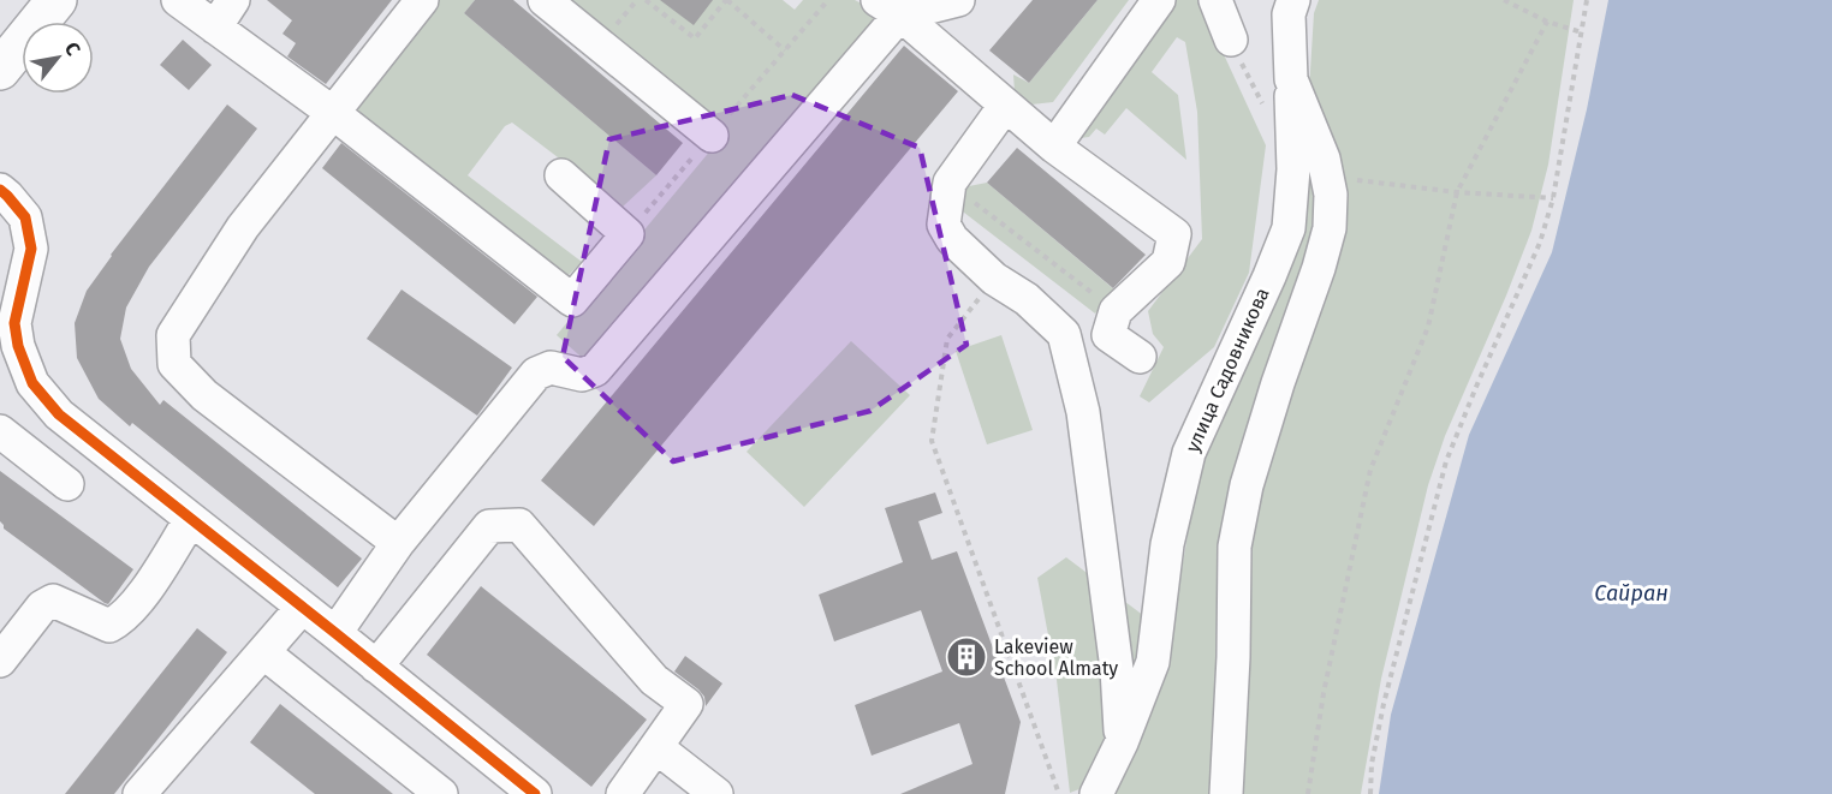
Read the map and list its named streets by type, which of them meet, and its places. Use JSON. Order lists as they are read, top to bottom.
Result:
{
  "streets": {
    "street": ["улица Садовникова"]
  },
  "water": ["Сайран"],
  "places": {
    "building": ["Lakeview School Almaty"]
  },
  "north": "top right"
}
